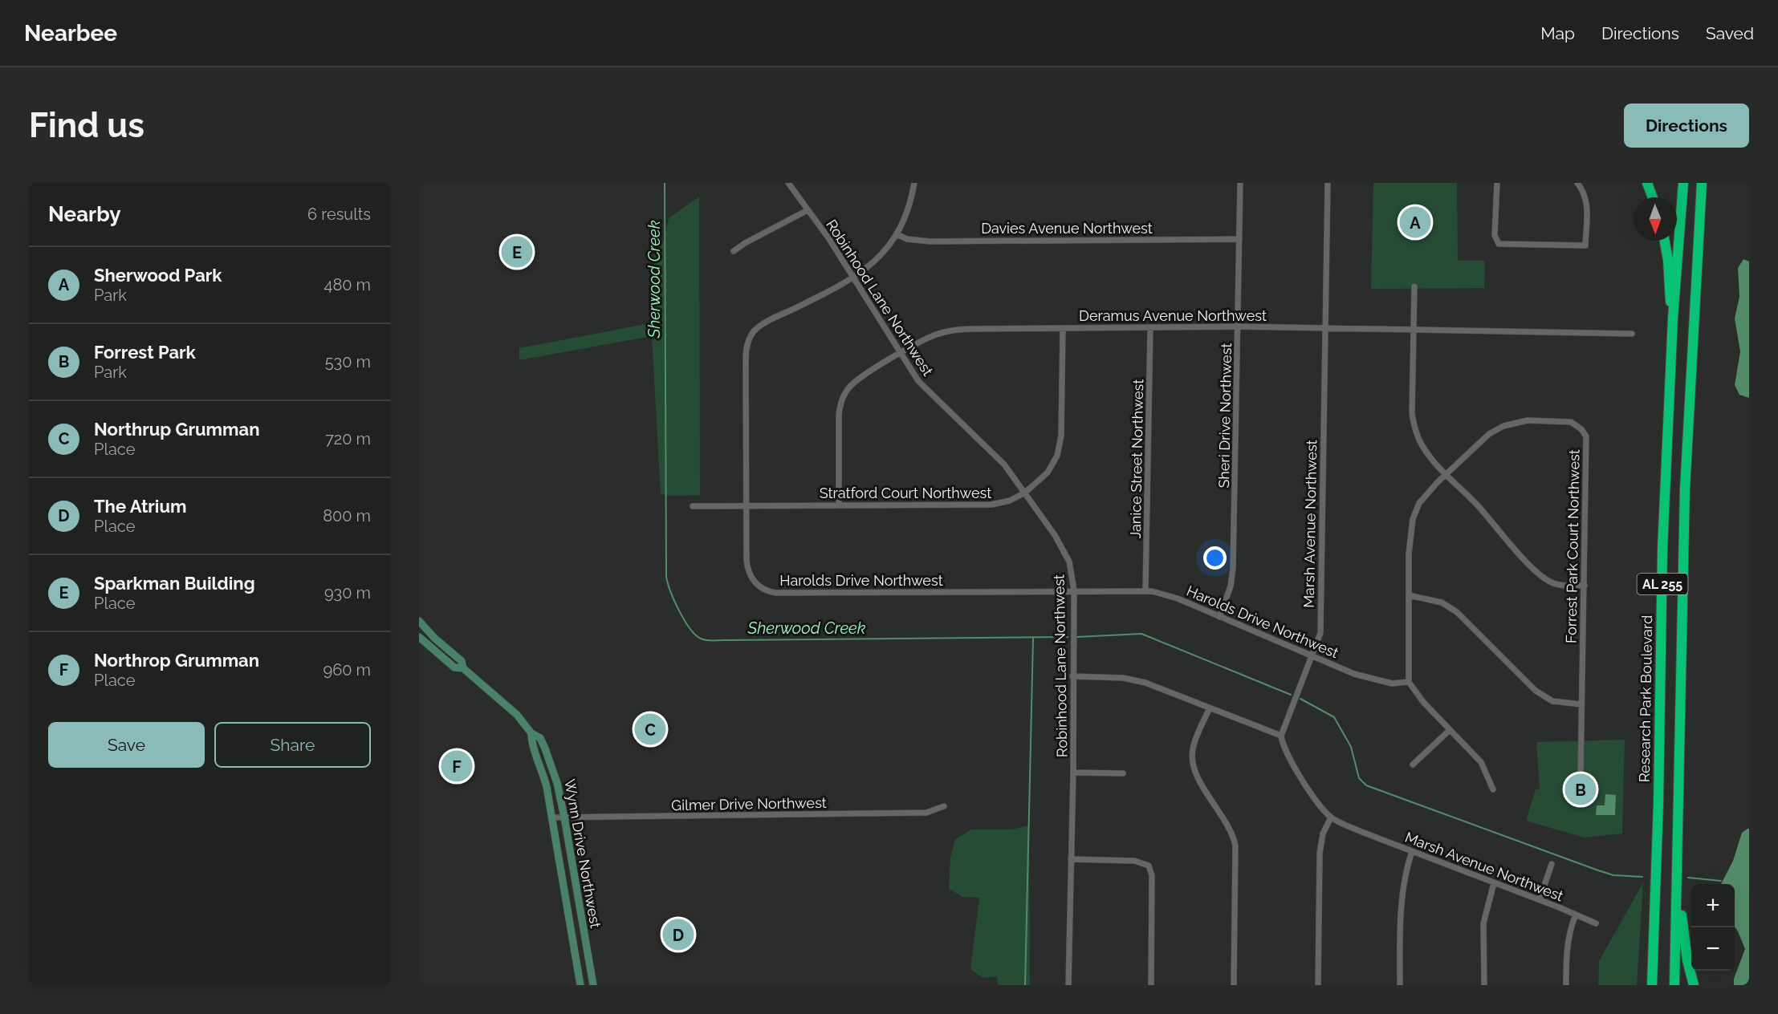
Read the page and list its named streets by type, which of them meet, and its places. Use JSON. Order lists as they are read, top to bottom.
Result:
{
  "streets": {
    "highway": ["AL 255", "Research Park Boulevard"],
    "street": [
      "Davies Avenue Northwest",
      "Robinhood Lane Northwest",
      "Deramus Avenue Northwest",
      "Sheri Drive Northwest",
      "Janice Street Northwest",
      "Stratford Court Northwest",
      "Marsh Avenue Northwest",
      "Forrest Park Court Northwest",
      "Harolds Drive Northwest",
      "Gilmer Drive Northwest",
      "Wynn Drive Northwest"
    ]
  },
  "crossings": [
    ["Davies Avenue Northwest", "Sheri Drive Northwest"],
    ["Davies Avenue Northwest", "Harolds Drive Northwest"],
    ["Robinhood Lane Northwest", "Deramus Avenue Northwest"],
    ["Robinhood Lane Northwest", "Stratford Court Northwest"],
    ["Robinhood Lane Northwest", "Harolds Drive Northwest"],
    ["Deramus Avenue Northwest", "Sheri Drive Northwest"],
    ["Deramus Avenue Northwest", "Janice Street Northwest"],
    ["Deramus Avenue Northwest", "Stratford Court Northwest"],
    ["Deramus Avenue Northwest", "Marsh Avenue Northwest"],
    ["Sheri Drive Northwest", "Harolds Drive Northwest"],
    ["Janice Street Northwest", "Harolds Drive Northwest"],
    ["Stratford Court Northwest", "Harolds Drive Northwest"],
    ["Marsh Avenue Northwest", "Harolds Drive Northwest"],
    ["Forrest Park Court Northwest", "Harolds Drive Northwest"],
    ["Gilmer Drive Northwest", "Wynn Drive Northwest"]
  ],
  "water": ["Sherwood Creek"],
  "north": "bottom",
  "page": {
    "header": "Nearbee",
    "nav": ["Map", "Directions", "Saved"],
    "buttons": [
      "Directions",
      ["Save", "Share"]
    ],
    "title": "Find us",
    "heading": ["Nearby", "6 results"],
    "pins": [
      "A",
      "E",
      "C",
      "F",
      "B",
      "D"
    ],
    "list": [
      {
        "mark": "A",
        "name": "Sherwood Park",
        "note": "Park",
        "value": "480 m"
      },
      {
        "mark": "B",
        "name": "Forrest Park",
        "note": "Park",
        "value": "530 m"
      },
      {
        "mark": "C",
        "name": "Northrup Grumman",
        "note": "Place",
        "value": "720 m"
      },
      {
        "mark": "D",
        "name": "The Atrium",
        "note": "Place",
        "value": "800 m"
      },
      {
        "mark": "E",
        "name": "Sparkman Building",
        "note": "Place",
        "value": "930 m"
      },
      {
        "mark": "F",
        "name": "Northrop Grumman",
        "note": "Place",
        "value": "960 m"
      }
    ],
    "map_buttons": ["+", "−"]
  }
}
